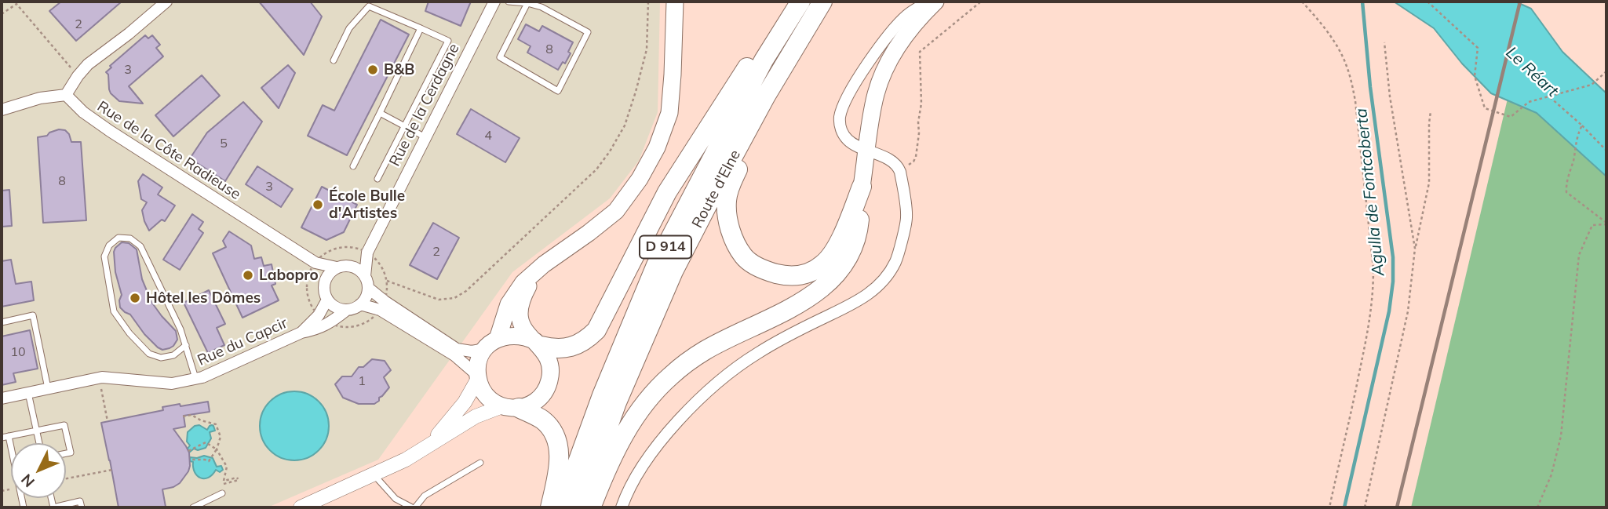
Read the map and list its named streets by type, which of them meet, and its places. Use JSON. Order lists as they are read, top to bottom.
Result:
{
  "streets": {
    "highway": ["Route d'Elne", "D 914"],
    "street": ["Rue de la Cerdagne", "Rue de la Côte Radieuse", "Rue du Capcir"]
  },
  "crossings": [
    ["Rue de la Cerdagne", "Rue du Capcir"]
  ],
  "water": ["Le Réart", "Agulla de Fontcoberta"],
  "places": [
    "B&B",
    "École Bulle d'Artistes",
    "Labopro",
    "Hôtel les Dômes"
  ],
  "house_numbers": [
    "2",
    "8",
    "3",
    "4",
    "5",
    "8",
    "3",
    "2",
    "10",
    "1"
  ],
  "north": "bottom left"
}
